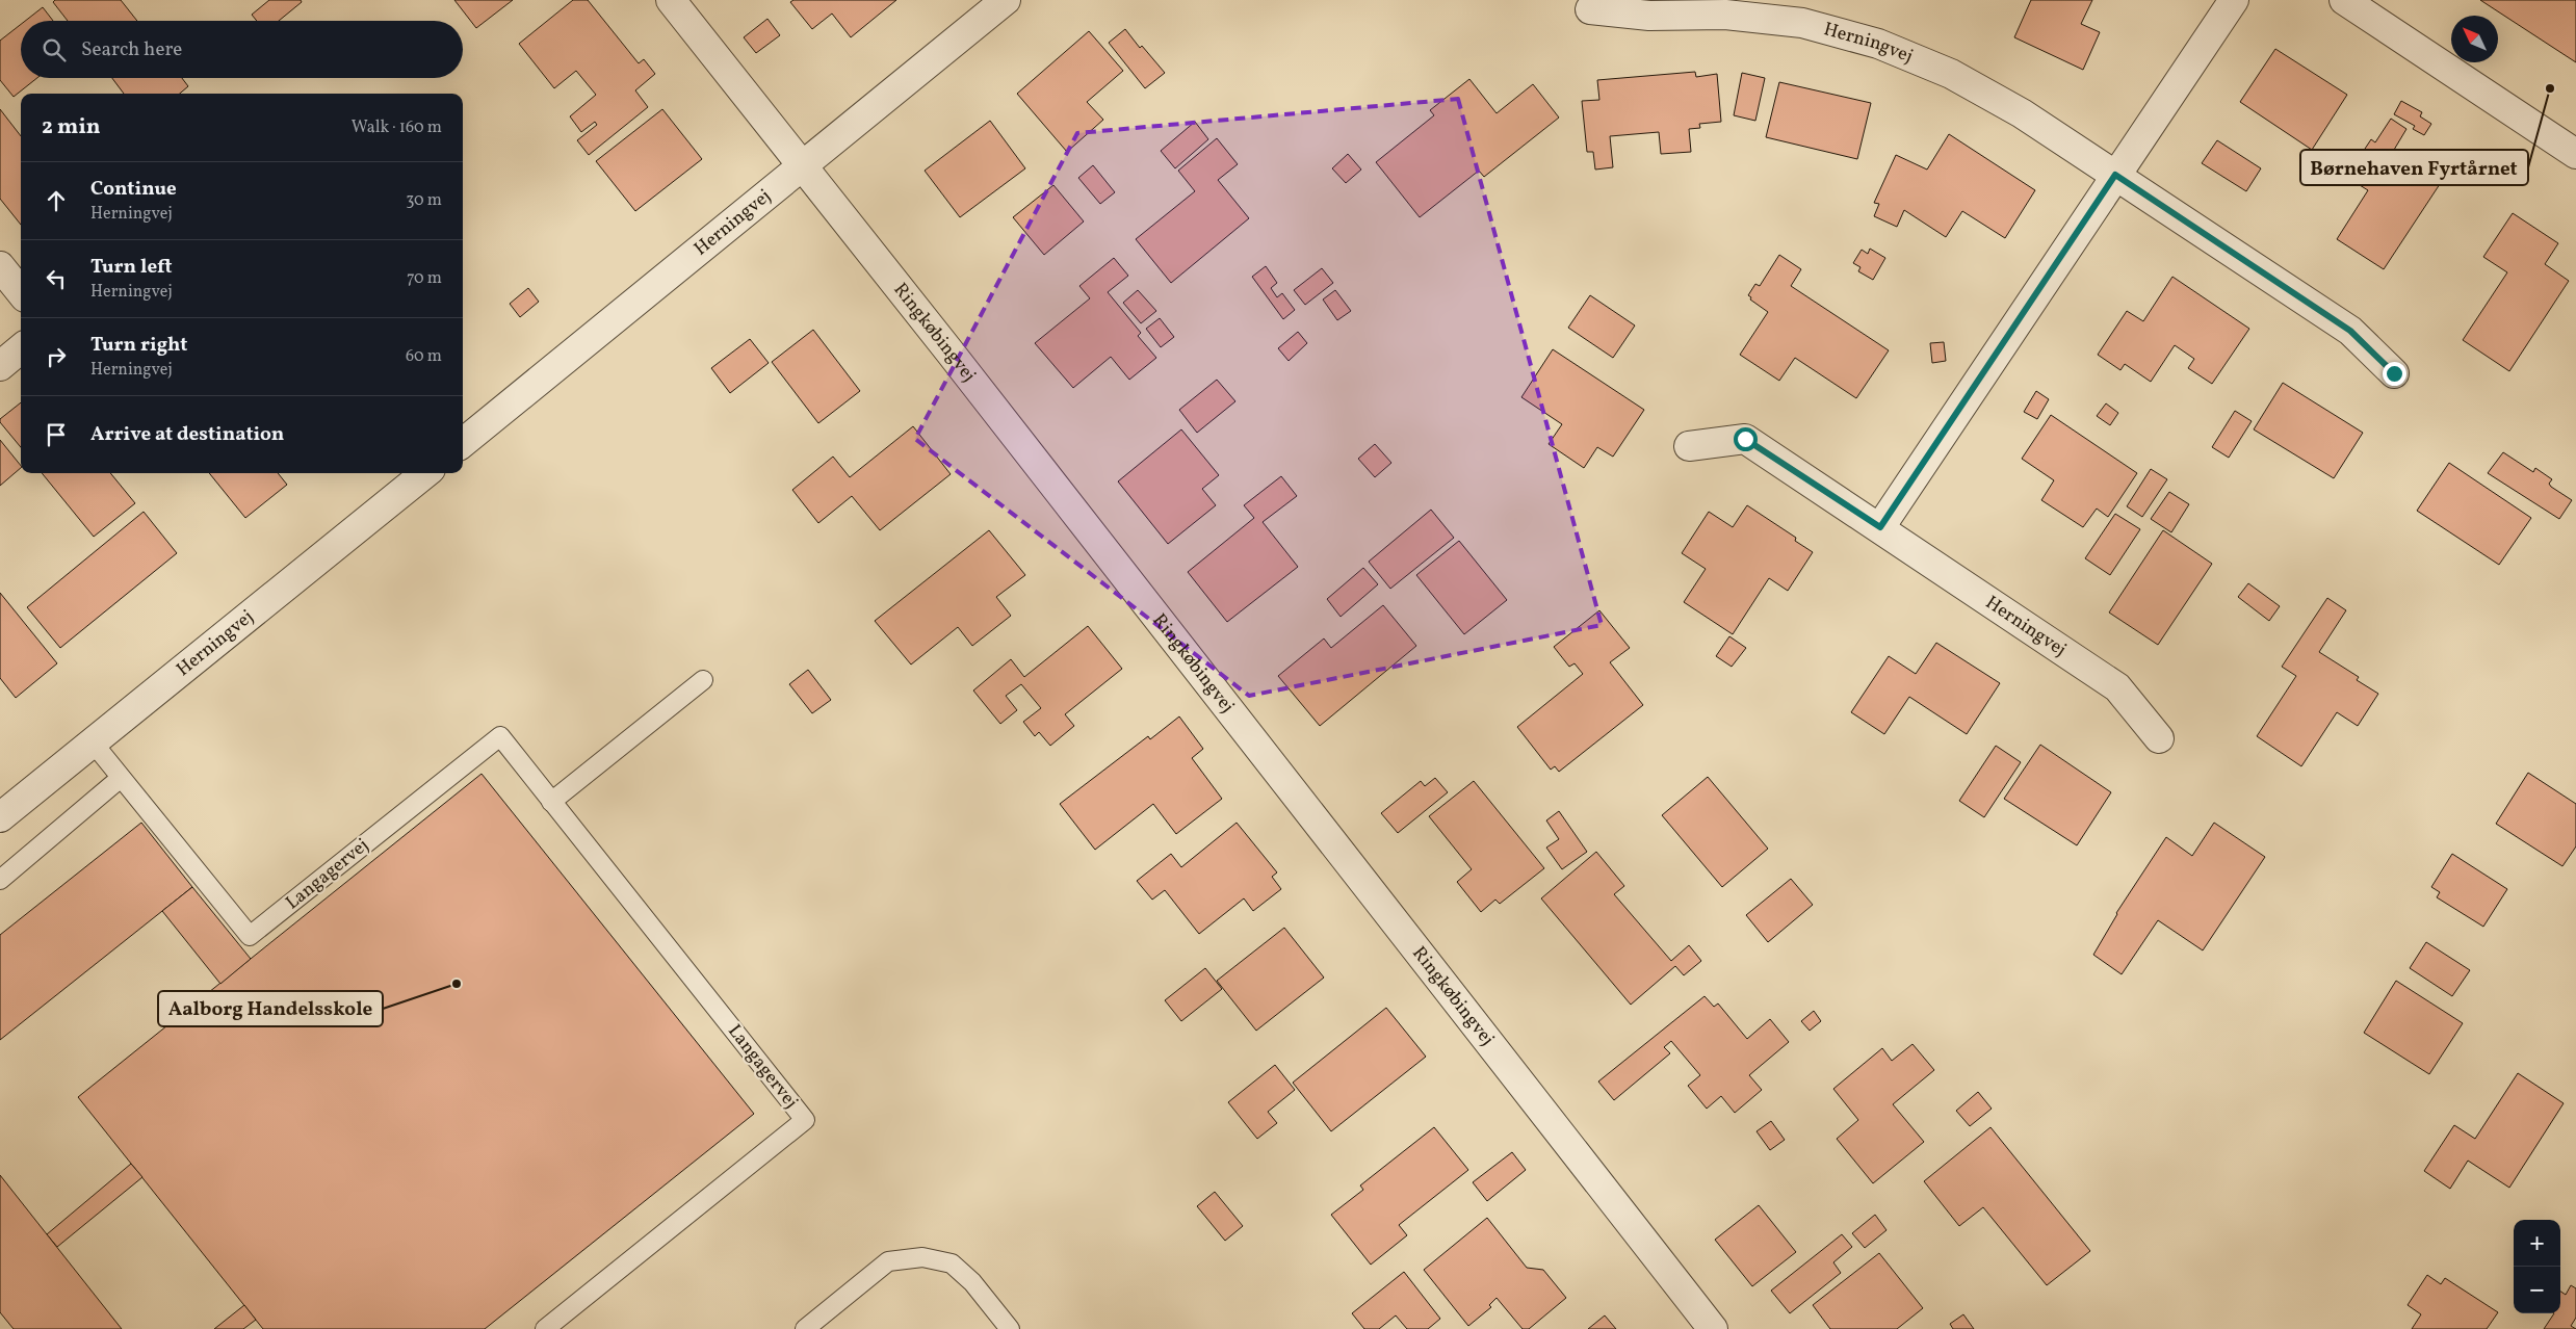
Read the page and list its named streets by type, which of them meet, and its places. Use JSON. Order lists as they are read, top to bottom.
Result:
{
  "streets": {
    "street": ["Herningvej", "Ringkøbingvej"],
    "lane": ["Langagervej"]
  },
  "crossings": [
    ["Herningvej", "Ringkøbingvej"],
    ["Herningvej", "Langagervej"]
  ],
  "places": ["Børnehaven Fyrtårnet", "Aalborg Handelsskole"],
  "north": "top left",
  "page": {
    "search": "Search here",
    "heading": ["2 min", "Walk · 160 m"],
    "list": [
      ["Continue", "Herningvej", "30 m"],
      ["Turn left", "Herningvej", "70 m"],
      ["Turn right", "Herningvej", "60 m"],
      "Arrive at destination"
    ],
    "map_buttons": ["+", "−"]
  }
}
